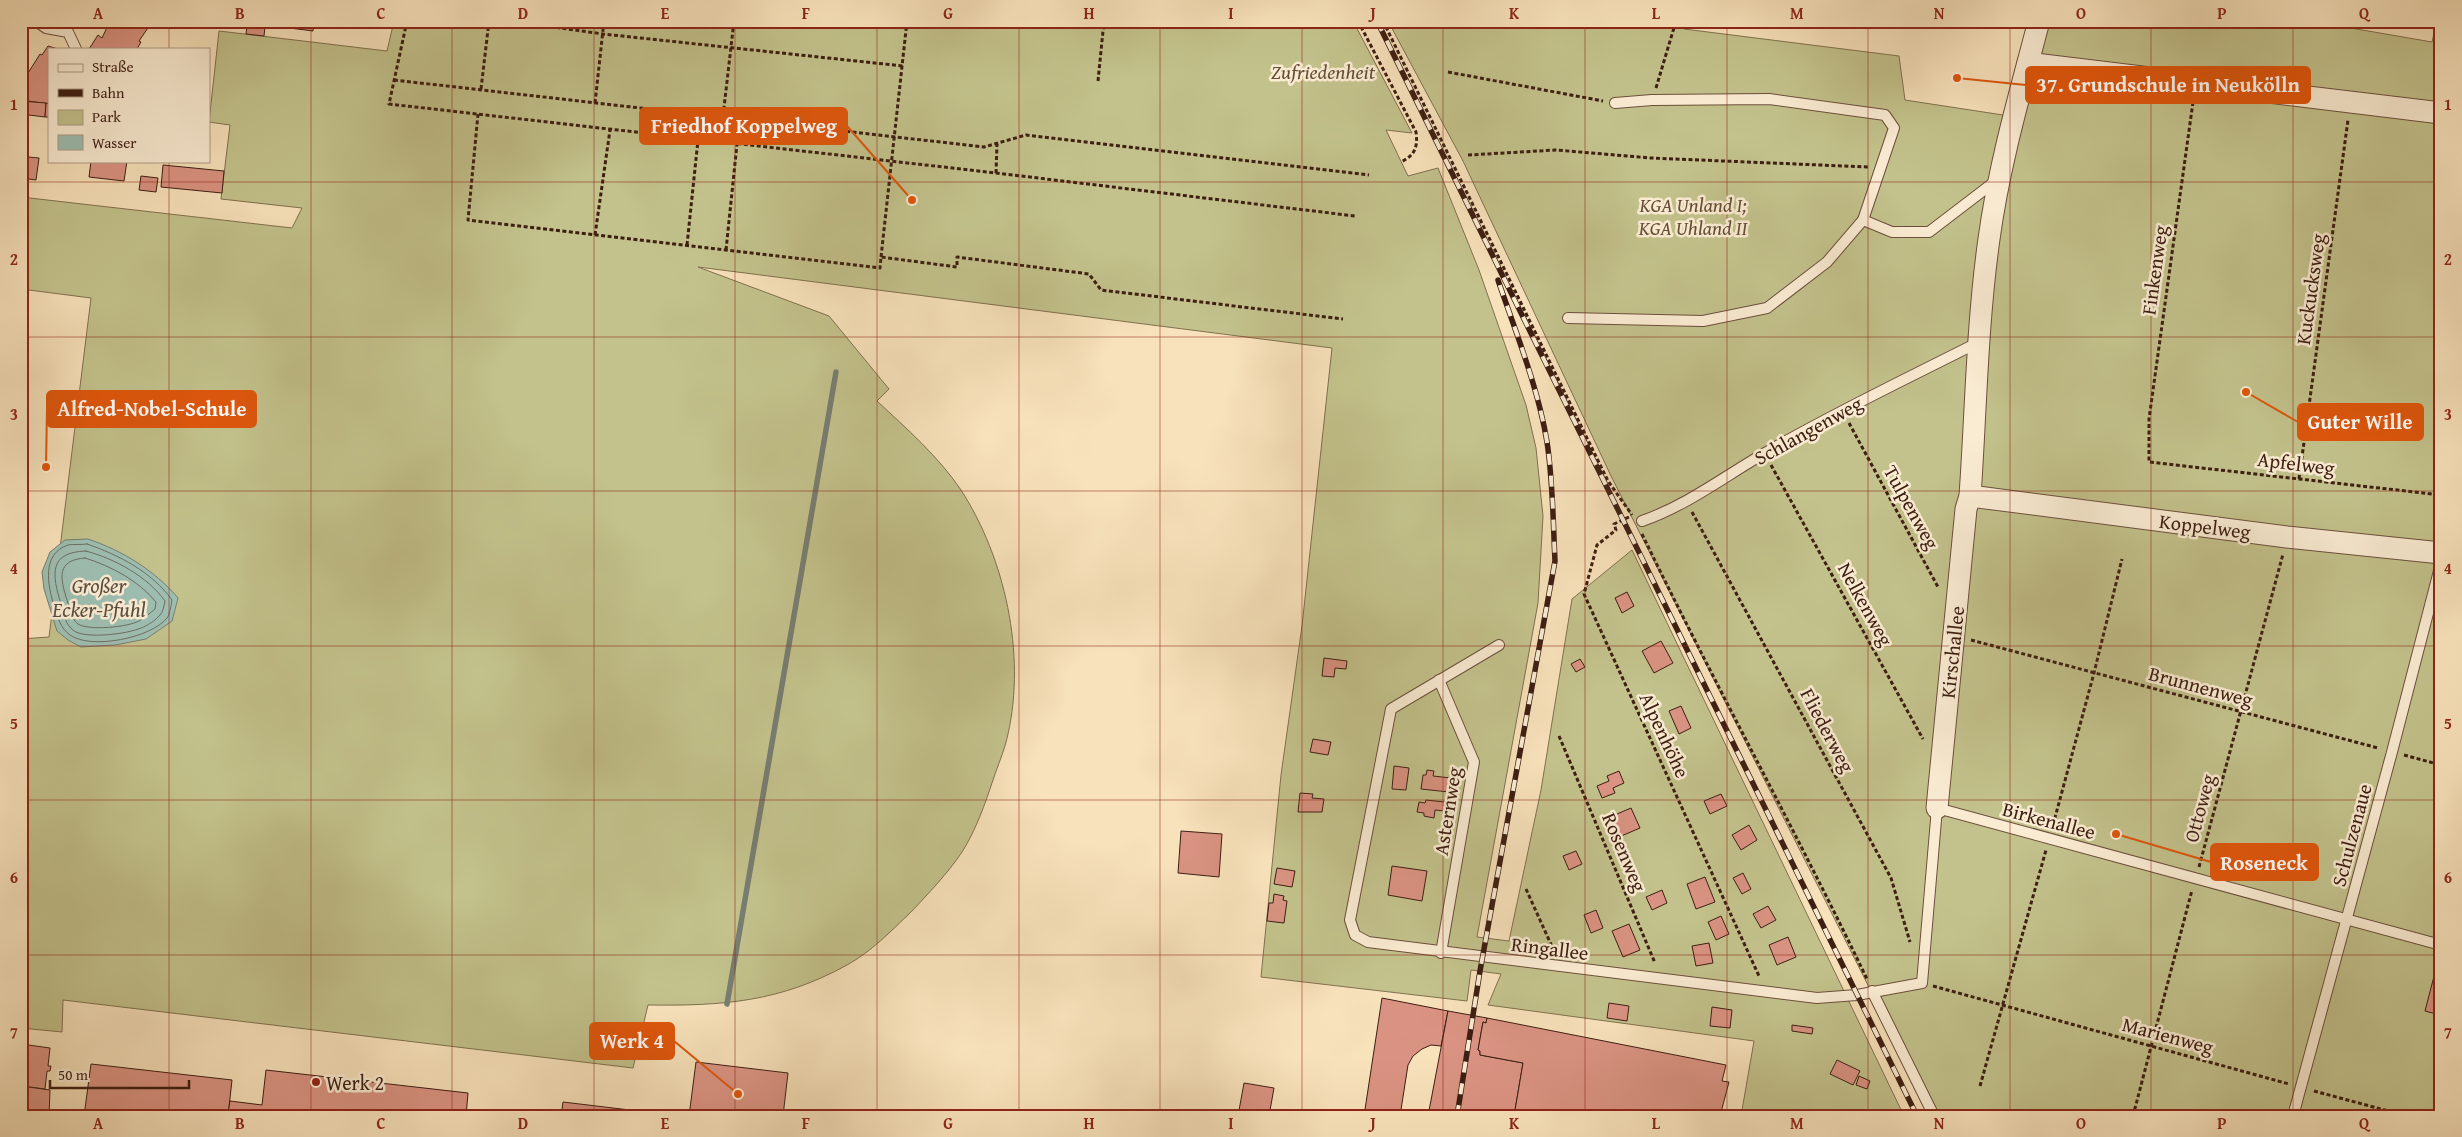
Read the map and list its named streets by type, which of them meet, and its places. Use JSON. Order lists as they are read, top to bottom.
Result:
{
  "streets": {
    "street": ["Koppelweg", "Kirschallee"],
    "lane": [
      "Schlangenweg",
      "Asternweg",
      "Birkenallee",
      "Schulzenaue",
      "Ringallee"
    ],
    "path": [
      "Finkenweg",
      "Kuckucksweg",
      "Apfelweg",
      "Tulpenweg",
      "Nelkenweg",
      "Brunnenweg",
      "Fliederweg",
      "Alpenhöhe",
      "Ottoweg",
      "Rosenweg",
      "Marienweg"
    ]
  },
  "crossings": [
    ["Finkenweg", "Apfelweg"],
    ["Kuckucksweg", "Apfelweg"],
    ["Schlangenweg", "Tulpenweg"],
    ["Schlangenweg", "Nelkenweg"],
    ["Schlangenweg", "Fliederweg"],
    ["Schlangenweg", "Alpenhöhe"],
    ["Tulpenweg", "Kirschallee"],
    ["Tulpenweg", "Brunnenweg"],
    ["Koppelweg", "Kirschallee"],
    ["Koppelweg", "Ottoweg"],
    ["Nelkenweg", "Kirschallee"],
    ["Kirschallee", "Brunnenweg"],
    ["Kirschallee", "Birkenallee"],
    ["Brunnenweg", "Ottoweg"],
    ["Brunnenweg", "Schulzenaue"],
    ["Alpenhöhe", "Ringallee"],
    ["Ottoweg", "Birkenallee"],
    ["Ottoweg", "Marienweg"],
    ["Asternweg", "Ringallee"],
    ["Birkenallee", "Schulzenaue"],
    ["Schulzenaue", "Marienweg"],
    ["Rosenweg", "Ringallee"],
    ["Ringallee", "Marienweg"]
  ],
  "water": ["Großer Ecker-Pfuhl"],
  "parks": ["Zufriedenheit", "KGA Unland I; KGA Uhland II"],
  "places": [
    "37. Grundschule in Neukölln",
    "Friedhof Koppelweg",
    "Guter Wille",
    "Alfred-Nobel-Schule",
    "Roseneck",
    "Werk 2",
    "Werk 4"
  ],
  "legend": [
    "Straße",
    "Bahn",
    "Park",
    "Wasser"
  ],
  "scale_bar": "50 m",
  "grid": {
    "columns": [
      "A",
      "B",
      "C",
      "D",
      "E",
      "F",
      "G",
      "H",
      "I",
      "J",
      "K",
      "L",
      "M",
      "N",
      "O",
      "P",
      "Q"
    ],
    "rows": [
      "1",
      "2",
      "3",
      "4",
      "5",
      "6",
      "7"
    ]
  }
}
